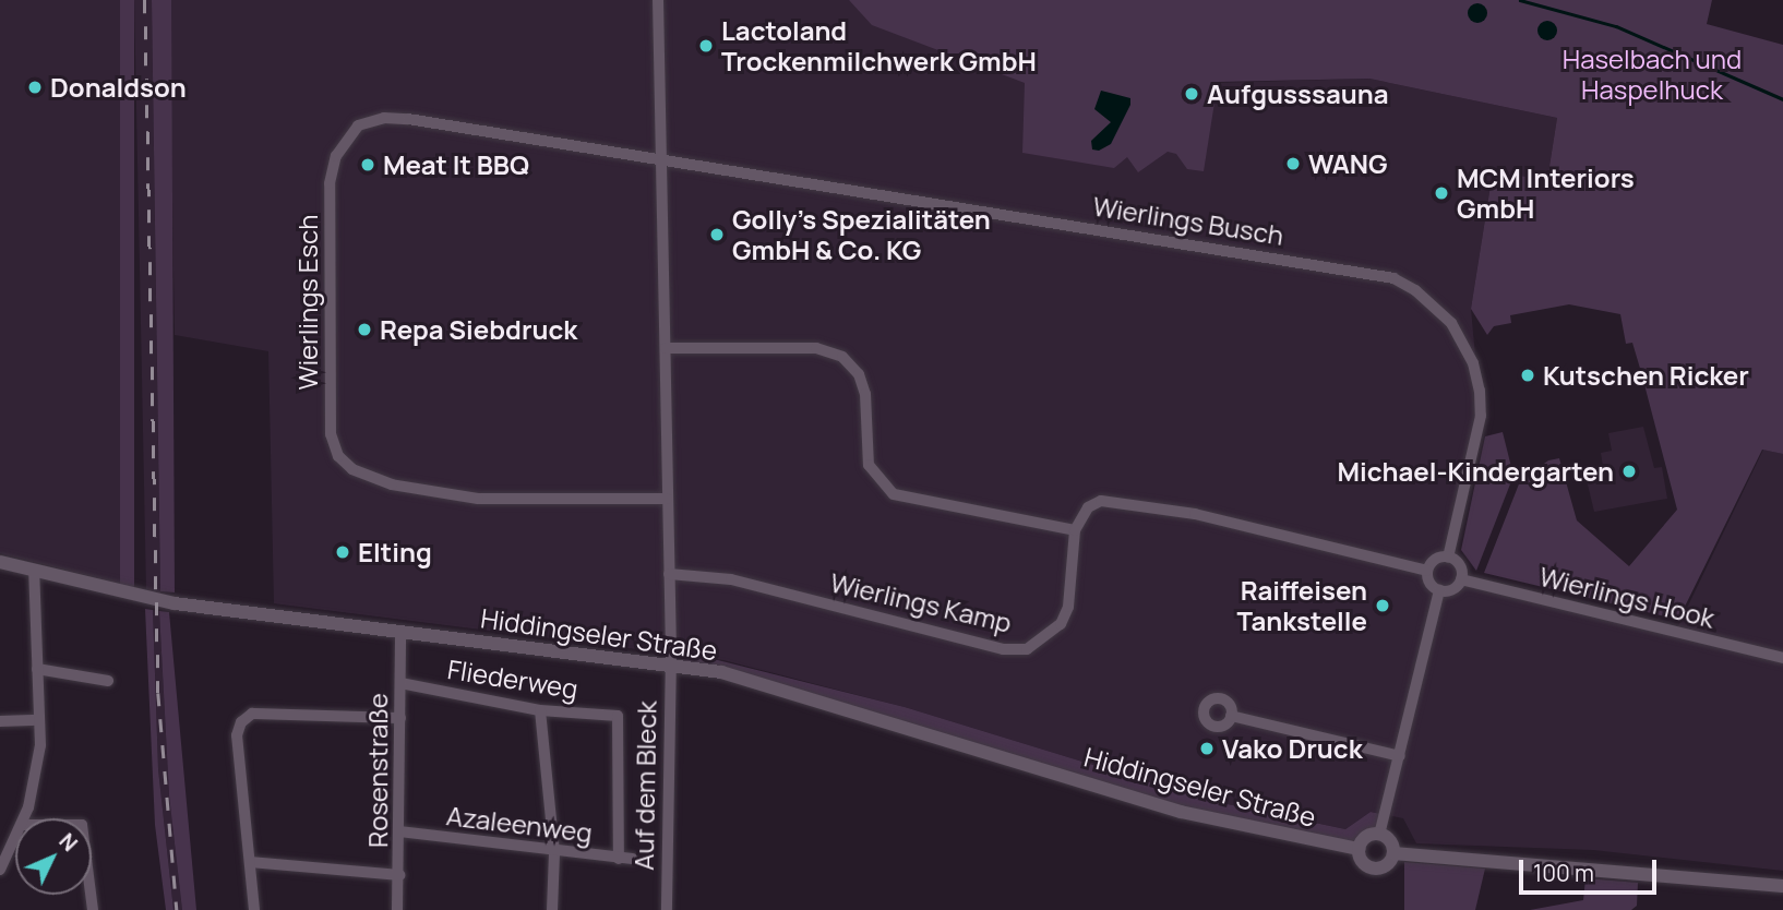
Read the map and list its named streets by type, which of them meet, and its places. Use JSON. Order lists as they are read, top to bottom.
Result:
{
  "streets": {
    "street": [
      "Wierlings Busch",
      "Wierlings Esch",
      "Wierlings Hook",
      "Wierlings Kamp",
      "Hiddingseler Straße",
      "Fliederweg",
      "Rosenstraße",
      "Auf dem Bleck",
      "Azaleenweg"
    ]
  },
  "crossings": [
    ["Wierlings Busch", "Wierlings Esch"],
    ["Wierlings Busch", "Wierlings Hook"],
    ["Hiddingseler Straße", "Rosenstraße"],
    ["Hiddingseler Straße", "Auf dem Bleck"],
    ["Fliederweg", "Rosenstraße"],
    ["Fliederweg", "Azaleenweg"],
    ["Rosenstraße", "Azaleenweg"]
  ],
  "parks": ["Haselbach und Haspelhuck"],
  "places": [
    "Lactoland Trockenmilchwerk GmbH",
    "Donaldson",
    "Aufgusssauna",
    "WANG",
    "Meat It BBQ",
    "MCM Interiors GmbH",
    "Golly's Spezialitäten GmbH & Co. KG",
    "Repa Siebdruck",
    "Kutschen Ricker",
    "Michael-Kindergarten",
    "Elting",
    "Raiffeisen Tankstelle",
    "Vako Druck"
  ],
  "scale_bar": "100 m",
  "north": "top right"
}
